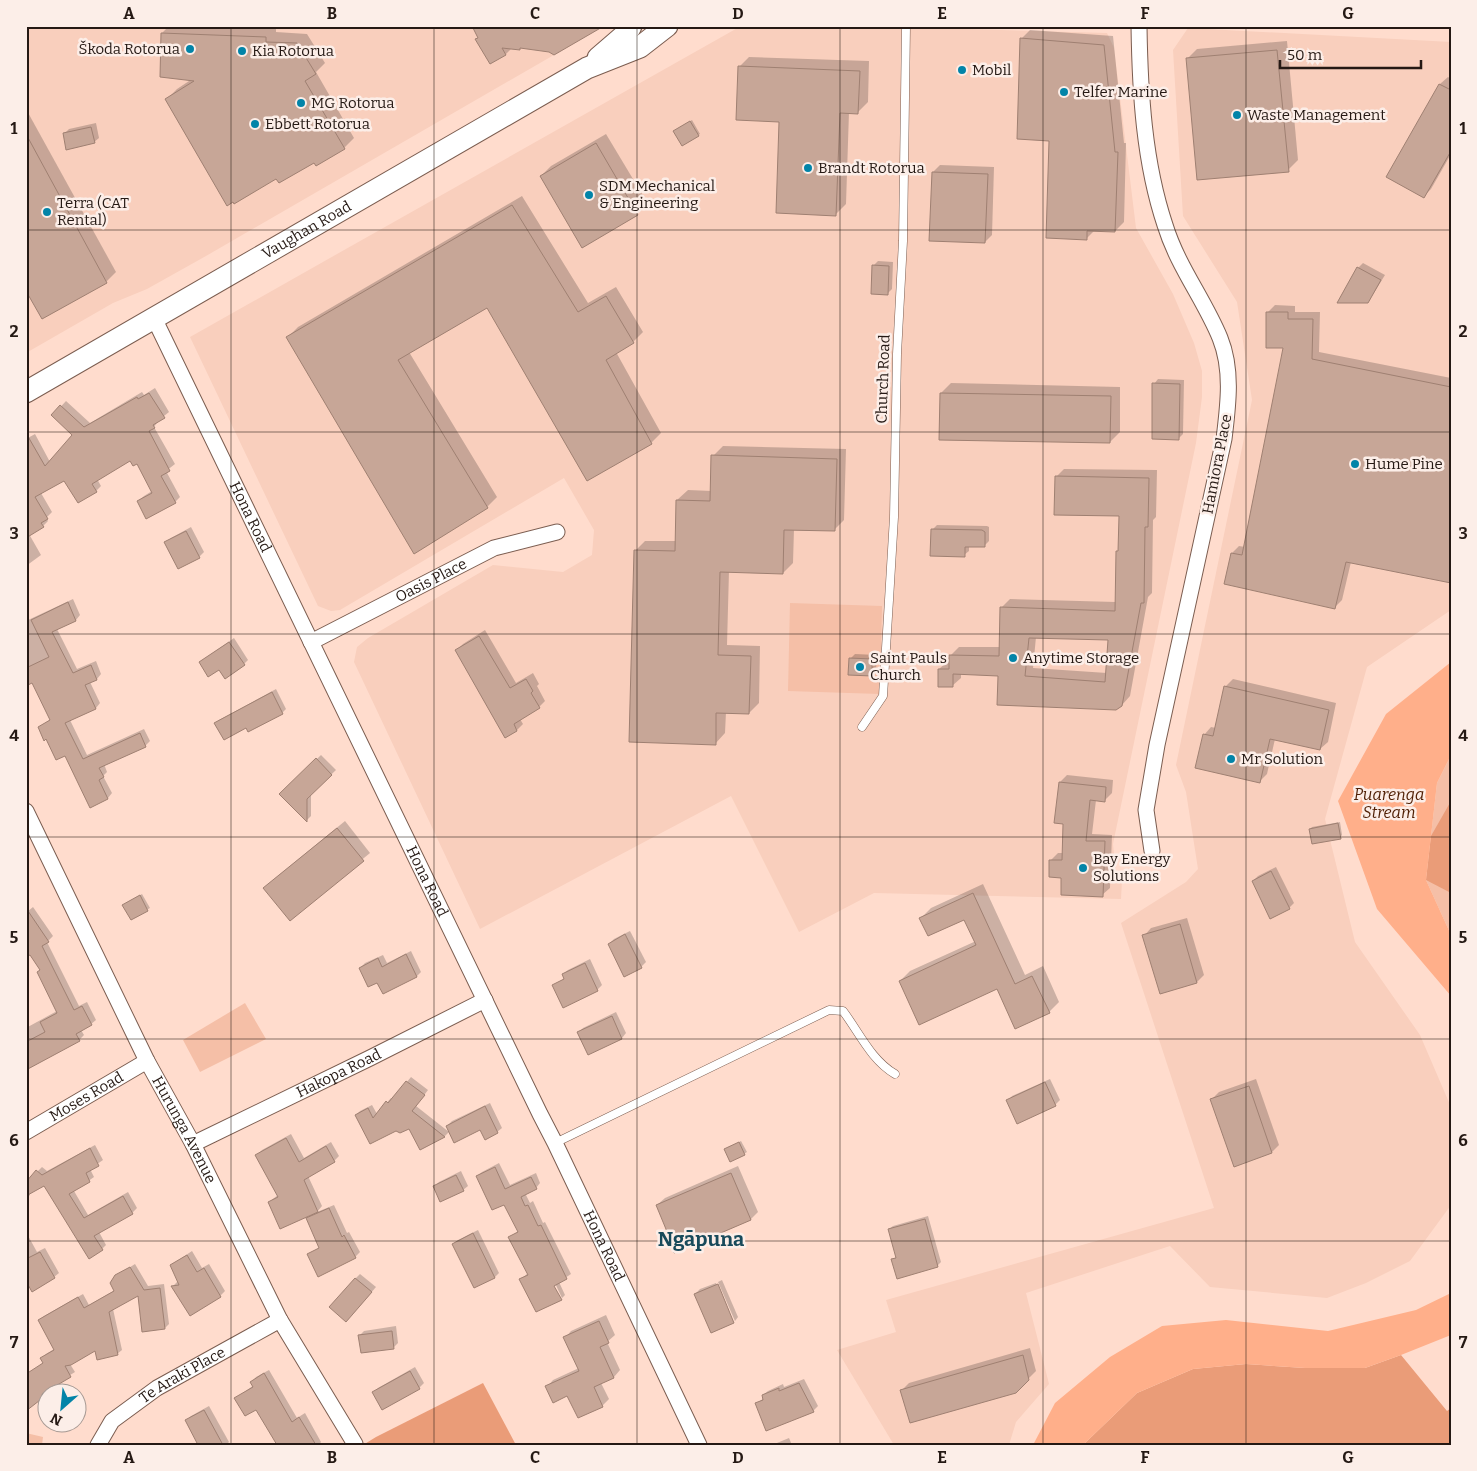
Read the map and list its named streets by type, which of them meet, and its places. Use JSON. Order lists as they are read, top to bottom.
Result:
{
  "streets": {
    "street": [
      "Vaughan Road",
      "Hamiora Place",
      "Hona Road",
      "Oasis Place",
      "Hakopa Road",
      "Moses Road",
      "Hurunga Avenue",
      "Te Araki Place"
    ],
    "lane": ["Church Road"]
  },
  "crossings": [
    ["Vaughan Road", "Hona Road"],
    ["Hona Road", "Oasis Place"],
    ["Hona Road", "Hakopa Road"],
    ["Hakopa Road", "Hurunga Avenue"],
    ["Moses Road", "Hurunga Avenue"],
    ["Hurunga Avenue", "Te Araki Place"]
  ],
  "districts": ["Ngāpuna"],
  "water": ["Puarenga Stream"],
  "places": [
    "Škoda Rotorua",
    "Kia Rotorua",
    "Mobil",
    "Telfer Marine",
    "MG Rotorua",
    "Waste Management",
    "Ebbett Rotorua",
    "Brandt Rotorua",
    "SDM Mechanical & Engineering",
    "Terra (CAT Rental)",
    "Hume Pine",
    "Anytime Storage",
    "Saint Pauls Church",
    "Mr Solution",
    "Bay Energy Solutions"
  ],
  "scale_bar": "50 m",
  "north": "bottom left",
  "grid": {
    "columns": [
      "A",
      "B",
      "C",
      "D",
      "E",
      "F",
      "G"
    ],
    "rows": [
      "1",
      "2",
      "3",
      "4",
      "5",
      "6",
      "7"
    ]
  }
}
